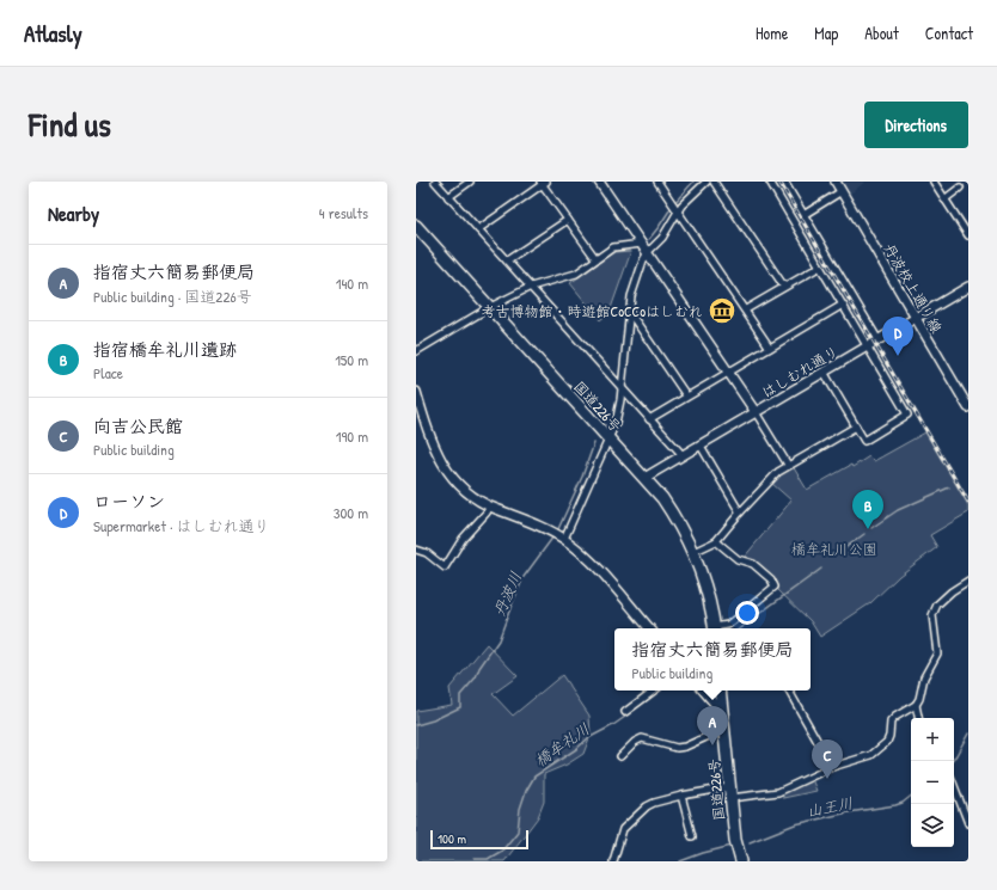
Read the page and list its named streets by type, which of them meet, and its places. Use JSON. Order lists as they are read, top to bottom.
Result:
{
  "streets": {
    "highway": ["国道226号"],
    "street": ["丹波校上通り線", "はしむれ通り"]
  },
  "crossings": [
    ["丹波校上通り線", "はしむれ通り"],
    ["はしむれ通り", "国道226号"]
  ],
  "water": ["丹波川", "橋牟礼川", "山王川"],
  "parks": ["橋牟礼川公園"],
  "places": {
    "museum": ["考古博物館・時遊館CoCCoはしむれ"]
  },
  "scale_bar": "100 m",
  "page": {
    "header": "Atlasly",
    "nav": [
      "Home",
      "Map",
      "About",
      "Contact"
    ],
    "title": "Find us",
    "buttons": "Directions",
    "heading": ["Nearby", "4 results"],
    "list": [
      {
        "mark": "A",
        "name": "指宿丈六簡易郵便局",
        "note": "Public building · 国道226号",
        "value": "140 m"
      },
      {
        "mark": "B",
        "name": "指宿橋牟礼川遺跡",
        "note": "Place",
        "value": "150 m"
      },
      {
        "mark": "C",
        "name": "向吉公民館",
        "note": "Public building",
        "value": "190 m"
      },
      {
        "mark": "D",
        "name": "ローソン",
        "note": "Supermarket · はしむれ通り",
        "value": "300 m"
      }
    ],
    "pins": [
      "D",
      "B",
      "A",
      "C"
    ],
    "popup": ["指宿丈六簡易郵便局", "Public building"],
    "map_buttons": ["+", "−"],
    "scale": "100 m"
  }
}
